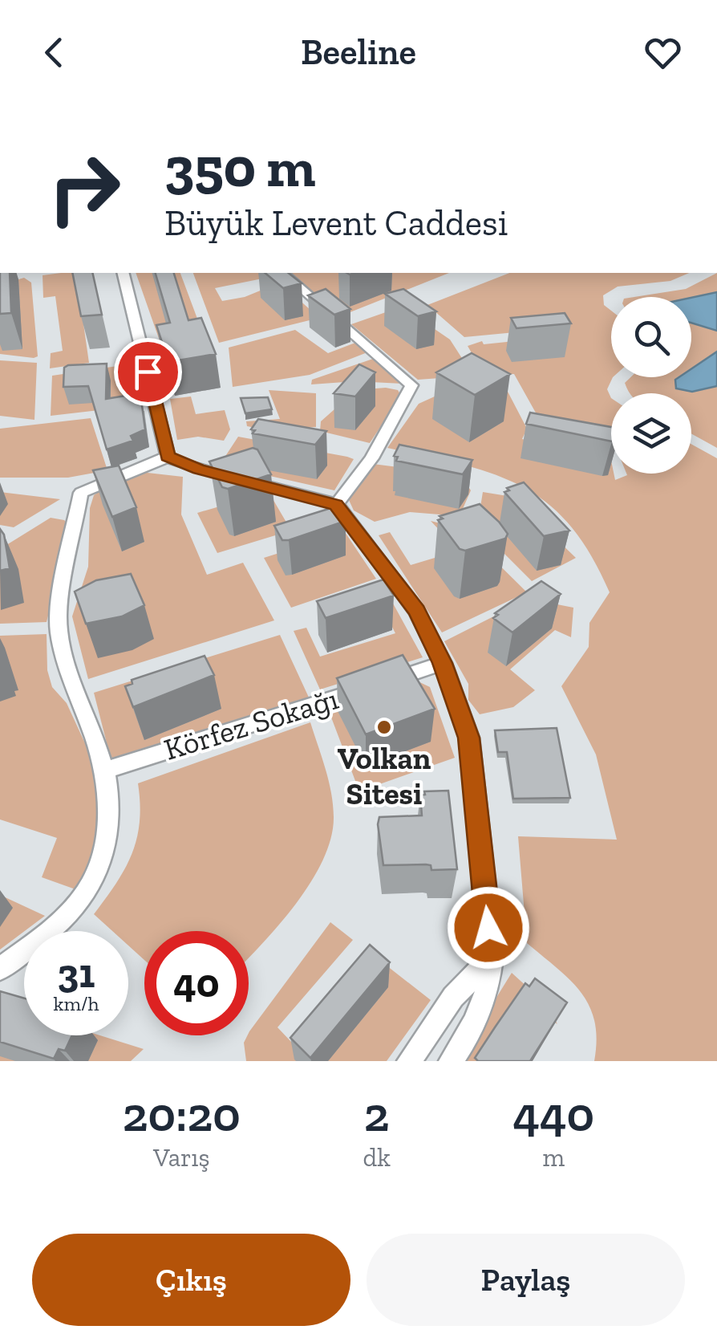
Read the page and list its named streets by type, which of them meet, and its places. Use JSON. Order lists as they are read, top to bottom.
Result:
{
  "streets": {
    "street": ["Körfez Sokağı"]
  },
  "places": ["Volkan Sitesi"],
  "page": {
    "header": "Beeline",
    "turn": ["350 m", "Büyük Levent Caddesi"],
    "speed": "31 km/h",
    "limit": "40",
    "eta": [
      "20:20",
      "Varış",
      "2",
      "dk",
      "440",
      "m"
    ],
    "buttons": ["Çıkış", "Paylaş"]
  }
}
